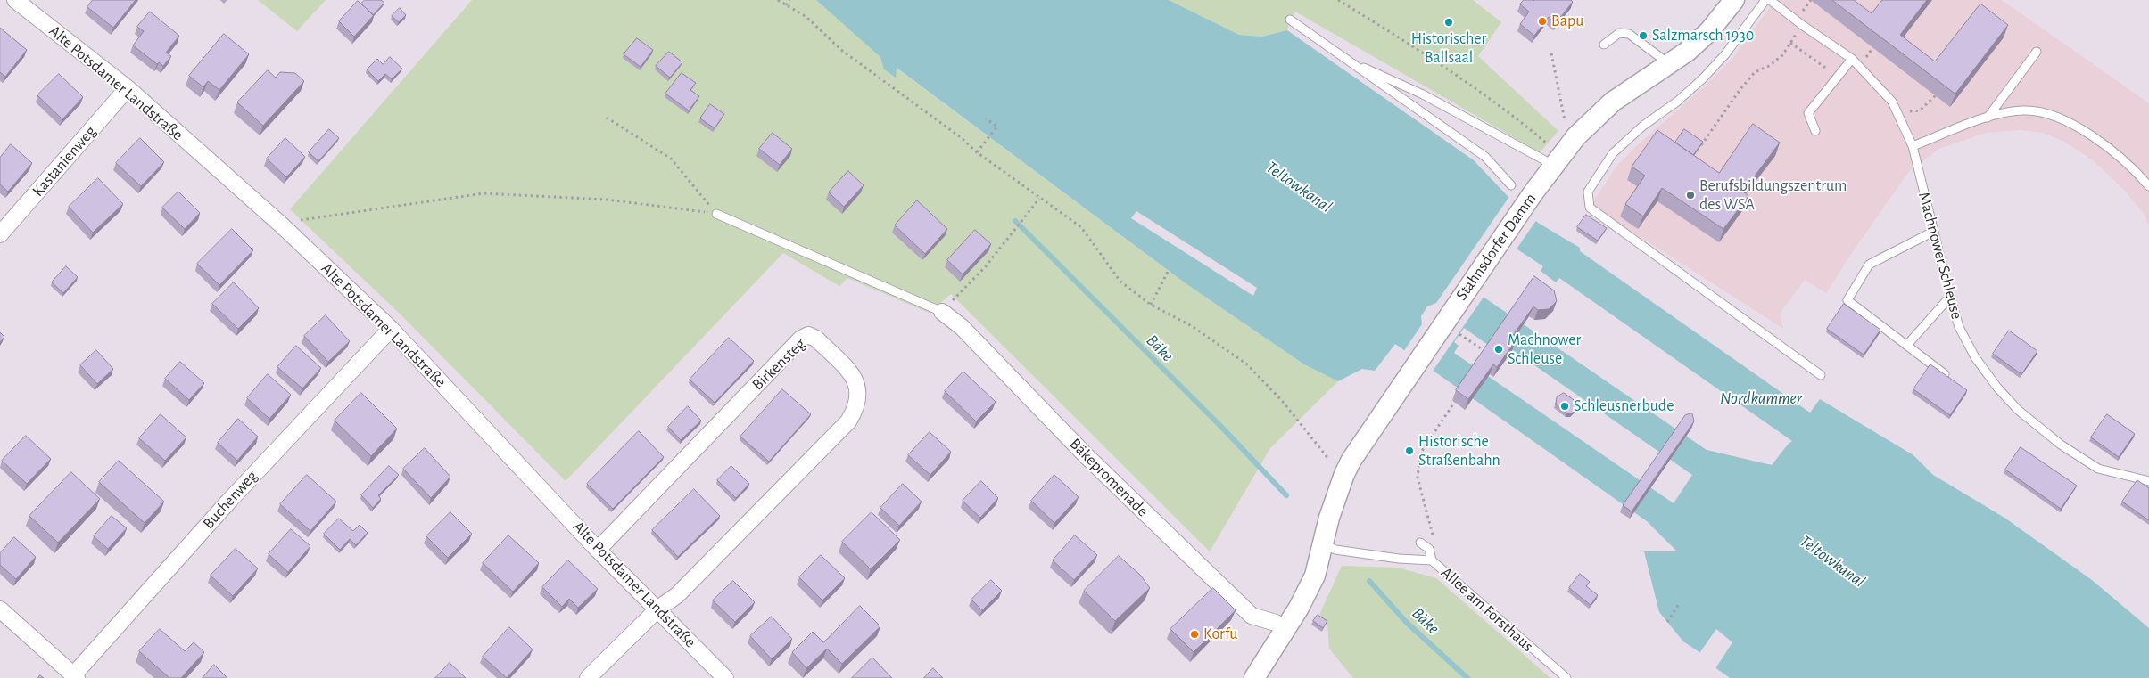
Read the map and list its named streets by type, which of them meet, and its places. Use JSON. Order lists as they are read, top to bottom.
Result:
{
  "streets": {
    "street": [
      "Alte Potsdamer Landstraße",
      "Kastanienweg",
      "Stahnsdorfer Damm",
      "Birkensteg",
      "Bäkepromenade",
      "Buchenweg"
    ],
    "lane": ["Machnower Schleuse", "Allee am Forsthaus"]
  },
  "crossings": [
    ["Alte Potsdamer Landstraße", "Kastanienweg"],
    ["Alte Potsdamer Landstraße", "Birkensteg"],
    ["Alte Potsdamer Landstraße", "Buchenweg"],
    ["Stahnsdorfer Damm", "Bäkepromenade"],
    ["Stahnsdorfer Damm", "Allee am Forsthaus"]
  ],
  "water": ["Teltowkanal", "Bäke", "Nordkammer"],
  "places": [
    "Bapu",
    "Historischer Ballsaal",
    "Salzmarsch 1930",
    "Berufsbildungszentrum des WSA",
    "Machnower Schleuse",
    "Schleusnerbude",
    "Historische Straßenbahn",
    "Korfu"
  ]
}
